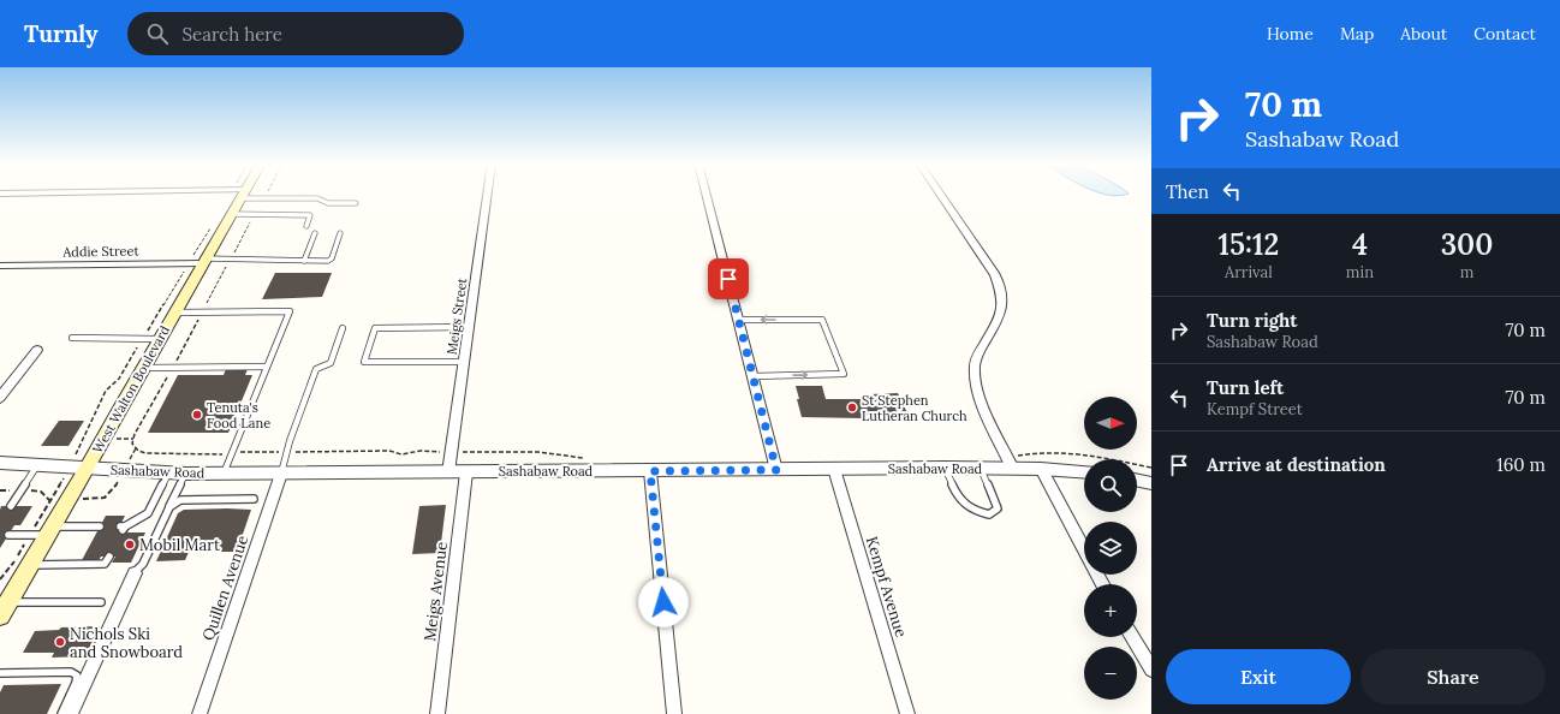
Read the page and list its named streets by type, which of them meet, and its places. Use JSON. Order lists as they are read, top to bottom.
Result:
{
  "streets": {
    "main road": ["West Walton Boulevard"],
    "street": [
      "Addie Street",
      "Meigs Street",
      "Sashabaw Road",
      "Kempf Avenue",
      "Quillen Avenue",
      "Meigs Avenue"
    ]
  },
  "crossings": [
    ["Addie Street", "West Walton Boulevard"],
    ["Meigs Street", "Sashabaw Road"],
    ["West Walton Boulevard", "Sashabaw Road"],
    ["Sashabaw Road", "Kempf Avenue"],
    ["Sashabaw Road", "Quillen Avenue"],
    ["Sashabaw Road", "Meigs Avenue"]
  ],
  "places": [
    "St Stephen Lutheran Church",
    "Tenuta's Food Lane",
    "Mobil Mart",
    "Nichols Ski and Snowboard"
  ],
  "north": "right",
  "page": {
    "header": "Turnly",
    "search": "Search here",
    "nav": [
      "Home",
      "Map",
      "About",
      "Contact"
    ],
    "turn": ["70 m", "Sashabaw Road"],
    "then": "Then",
    "eta": [
      "15:12",
      "Arrival",
      "4",
      "min",
      "300",
      "m"
    ],
    "list": [
      {
        "name": "Turn right",
        "note": "Sashabaw Road",
        "value": "70 m"
      },
      {
        "name": "Turn left",
        "note": "Kempf Street",
        "value": "70 m"
      },
      {
        "name": "Arrive at destination",
        "value": "160 m"
      }
    ],
    "map_buttons": ["+", "−"],
    "buttons": ["Exit", "Share"]
  }
}
